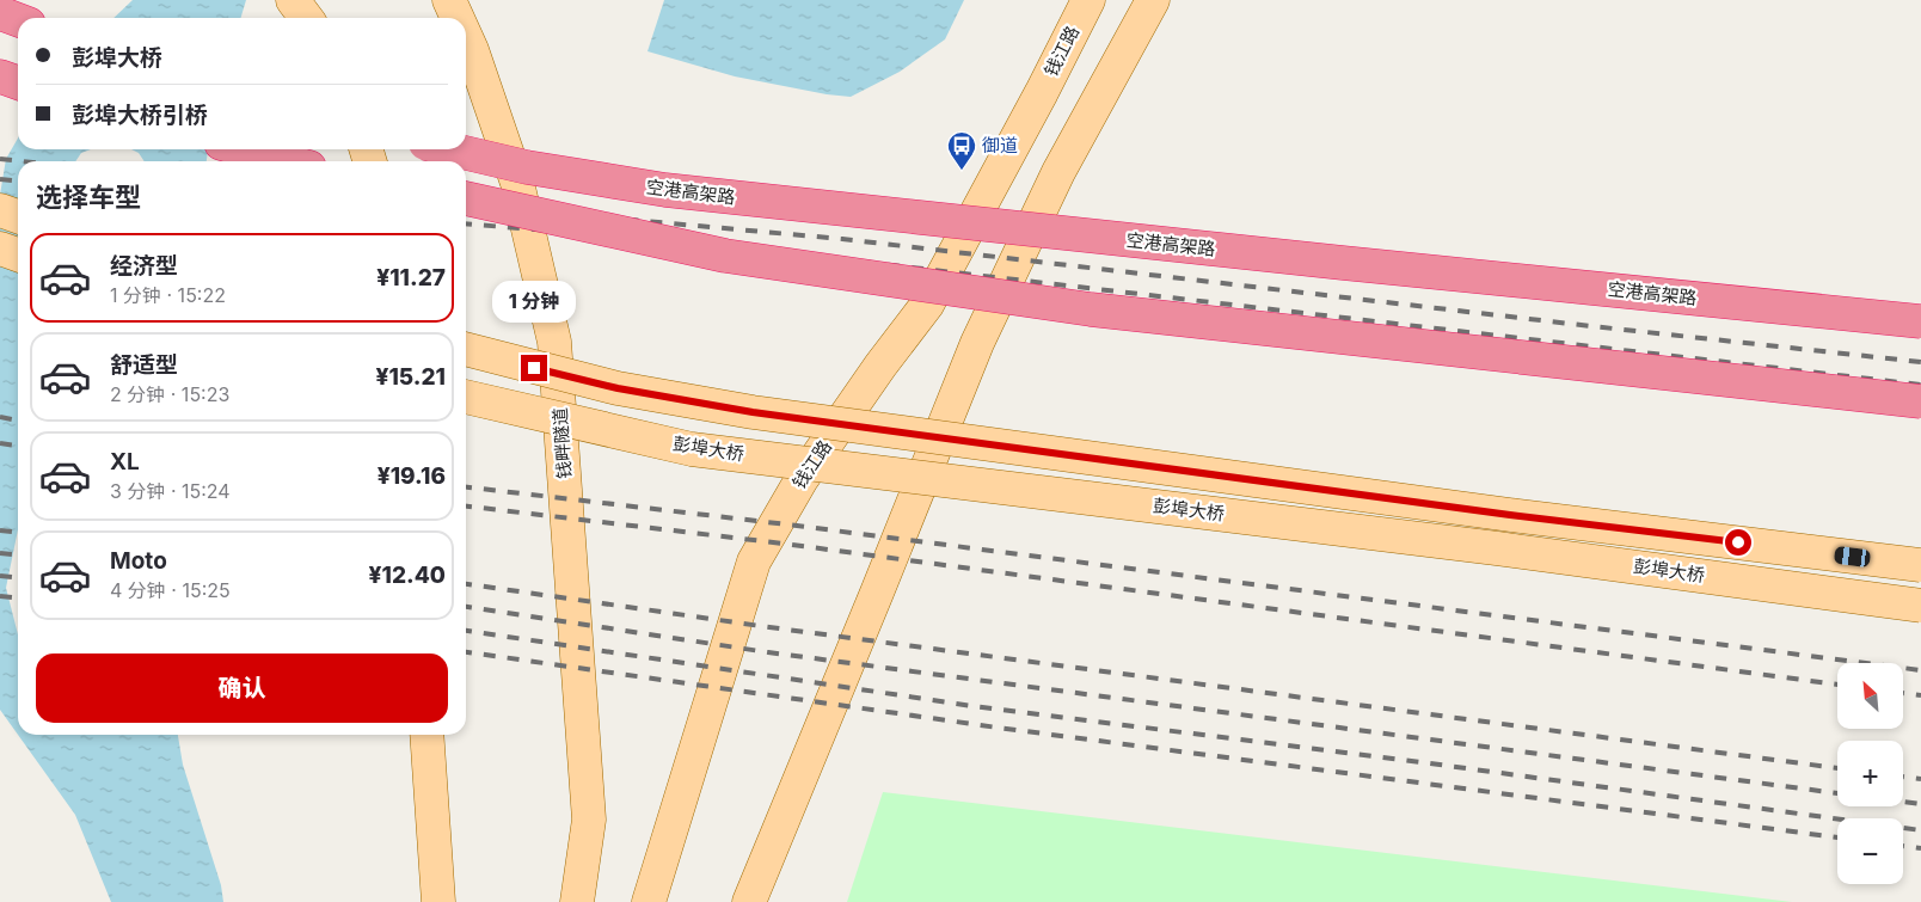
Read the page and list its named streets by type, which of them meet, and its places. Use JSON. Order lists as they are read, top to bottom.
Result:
{
  "streets": {
    "highway": ["空港高架路"],
    "main road": ["钱江路", "钱畔隧道", "彭埠大桥"]
  },
  "places": {
    "bus stop": ["御道"]
  },
  "north": "top left",
  "page": {
    "banner": ["彭埠大桥", "彭埠大桥引桥"],
    "heading": "选择车型",
    "list": [
      {
        "name": "经济型",
        "note": "1 分钟 · 15:22",
        "value": "¥11.27"
      },
      {
        "name": "舒适型",
        "note": "2 分钟 · 15:23",
        "value": "¥15.21"
      },
      {
        "name": "XL",
        "note": "3 分钟 · 15:24",
        "value": "¥19.16"
      },
      {
        "name": "Moto",
        "note": "4 分钟 · 15:25",
        "value": "¥12.40"
      }
    ],
    "bubble": "1 分钟",
    "buttons": "确认",
    "map_buttons": ["+", "−"]
  }
}
